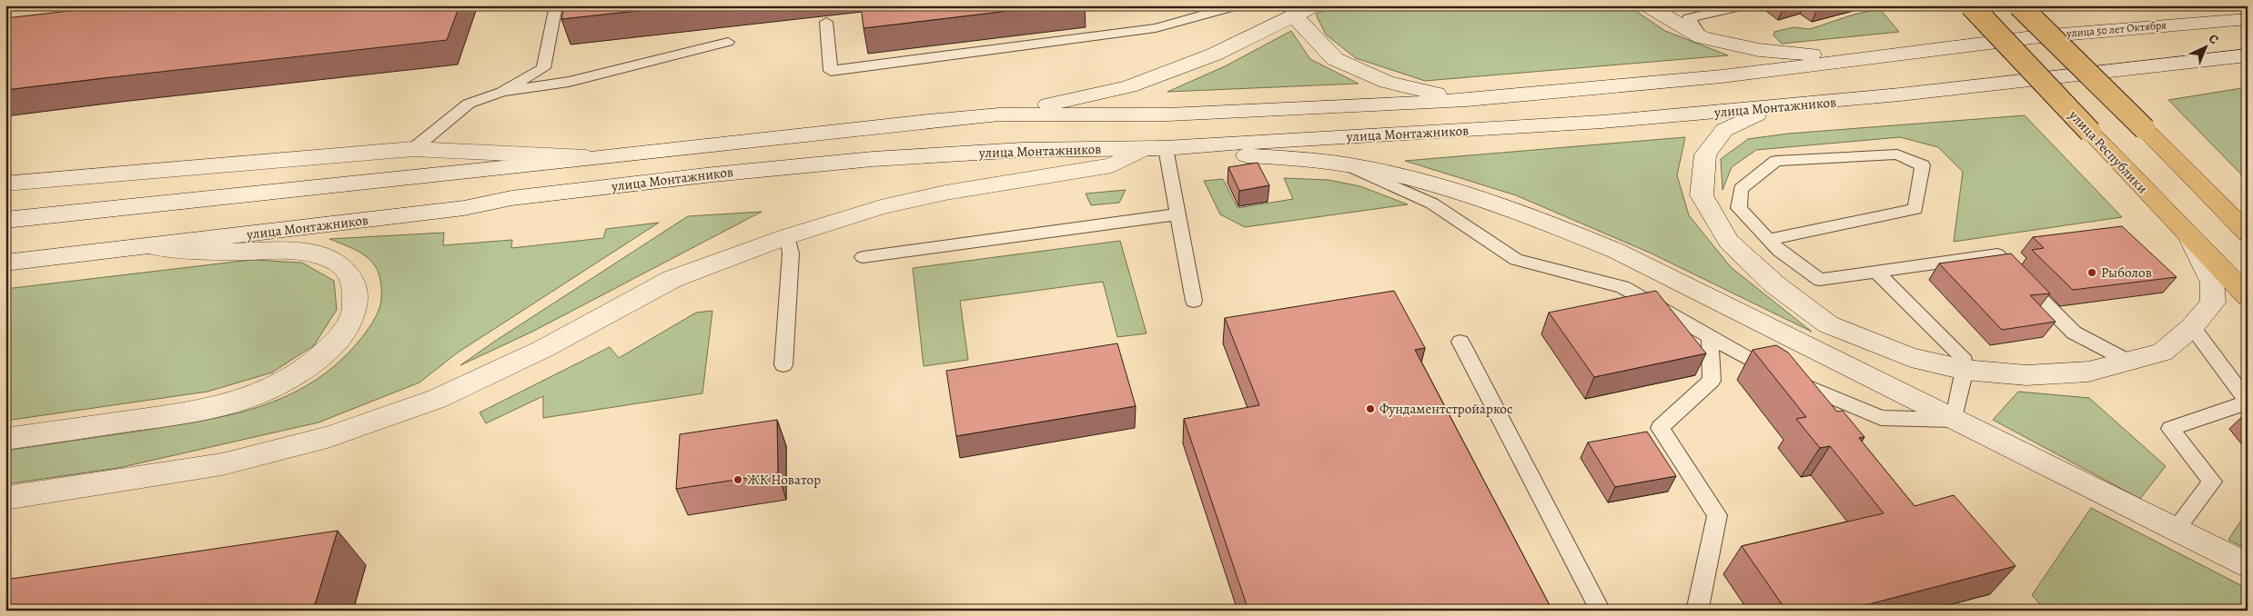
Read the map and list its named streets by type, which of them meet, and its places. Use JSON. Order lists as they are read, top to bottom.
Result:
{
  "streets": {
    "main road": ["улица 50 лет Октября", "улица Монтажников", "улица Республики"]
  },
  "places": ["Рыболов", "Фундаментстройаркос", "ЖК Новатор"],
  "north": "top right"
}
